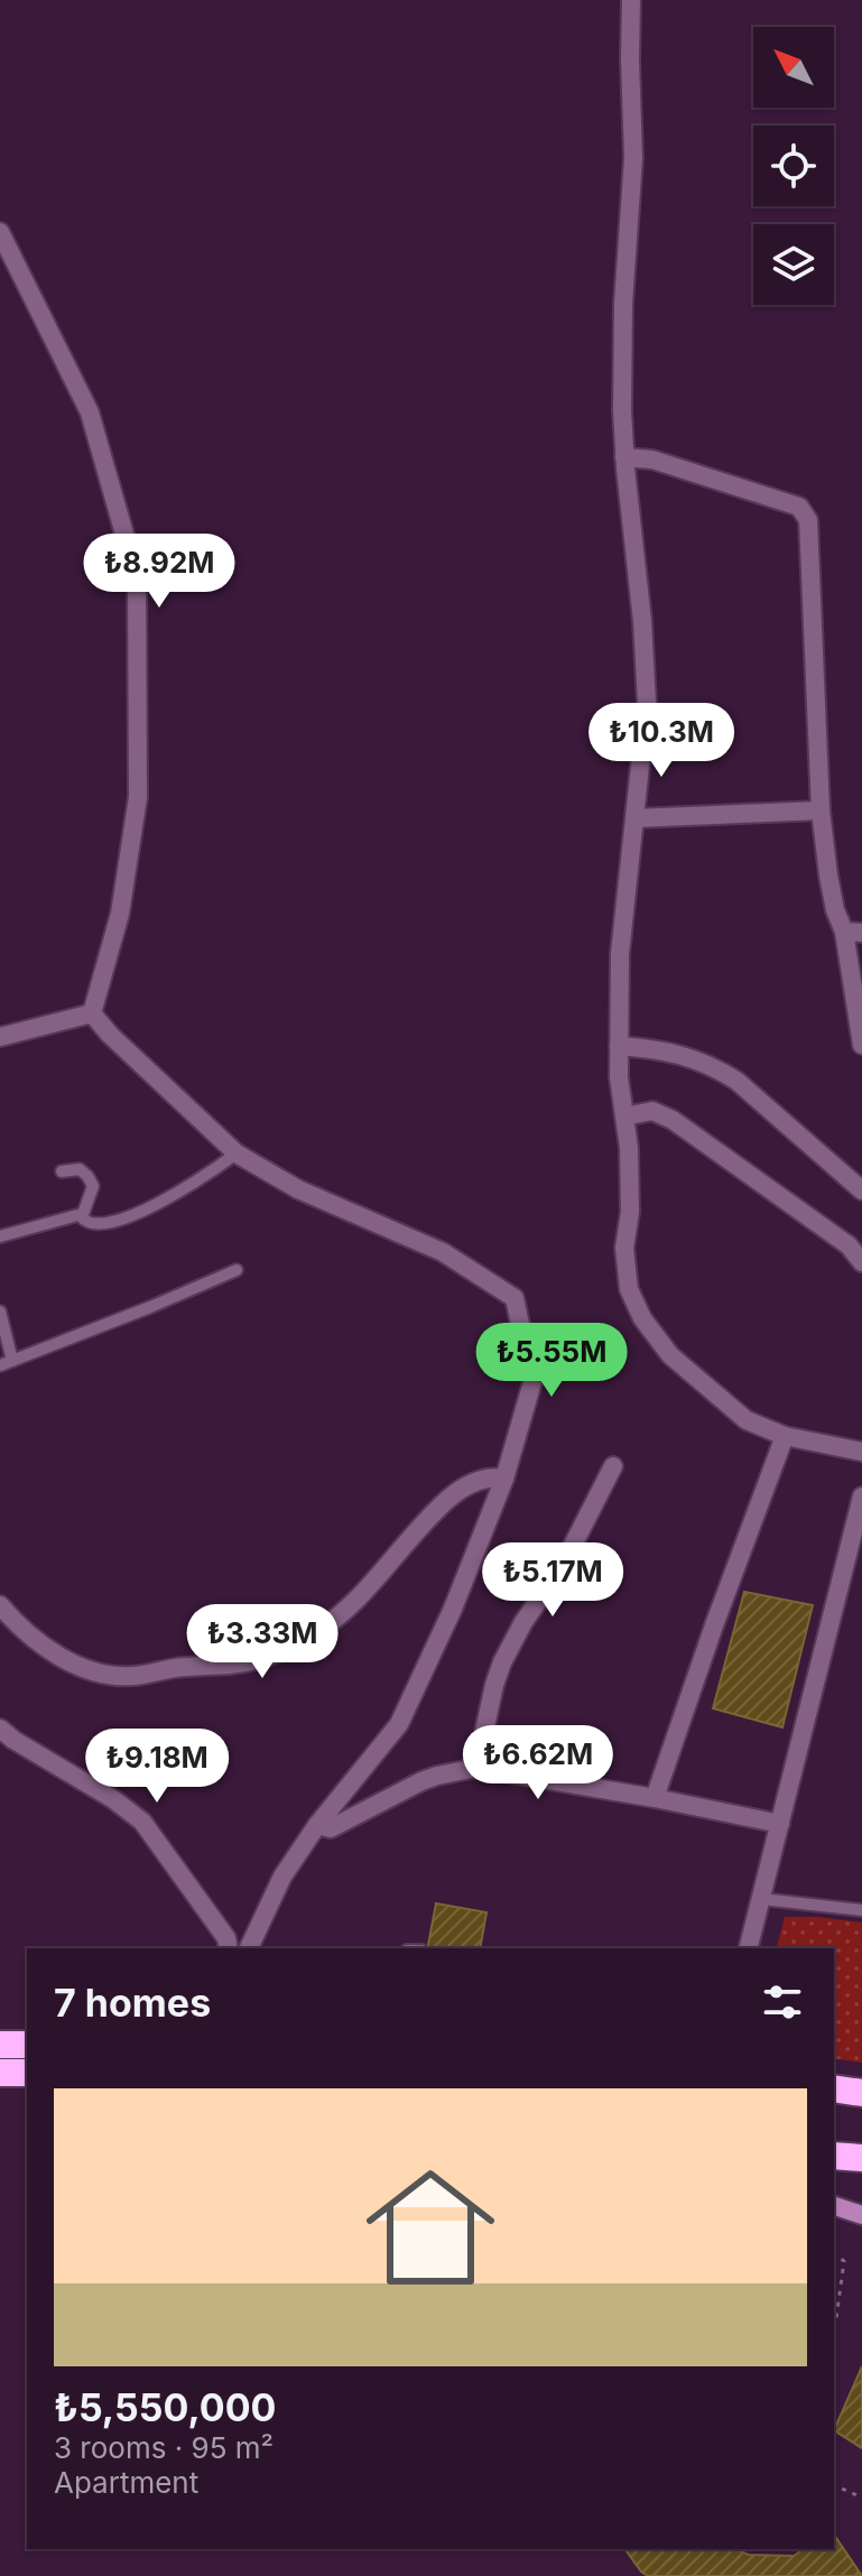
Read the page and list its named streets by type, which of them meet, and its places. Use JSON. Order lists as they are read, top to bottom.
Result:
{
  "north": "top left",
  "page": {
    "price": [
      "₺8.92M",
      "₺10.3M",
      "₺5.55M",
      "₺5.17M",
      "₺3.33M",
      "₺6.62M",
      "₺9.18M"
    ],
    "heading": "7 homes",
    "list": [
      {
        "name": "₺5,550,000",
        "note": "3 rooms · 95 m² · Apartment"
      }
    ]
  }
}
